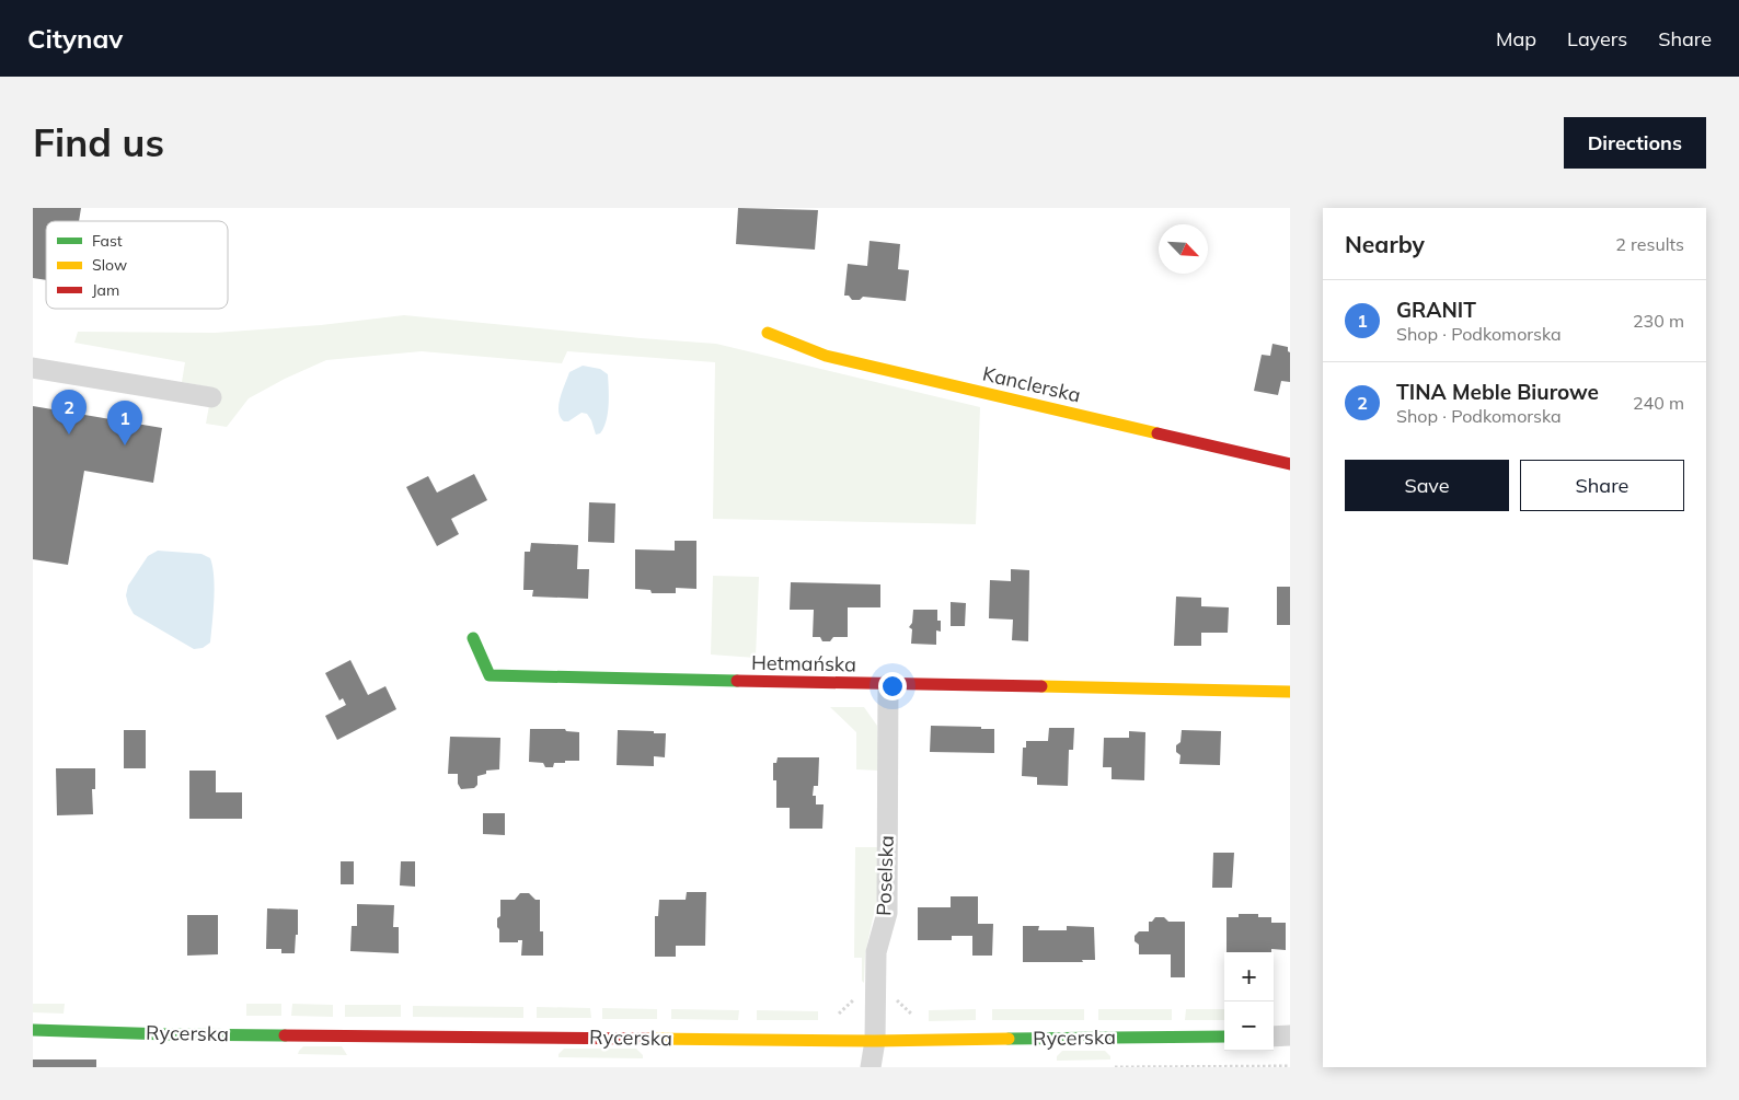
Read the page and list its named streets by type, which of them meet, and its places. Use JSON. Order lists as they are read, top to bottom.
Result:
{
  "streets": {
    "street": [
      "Kanclerska",
      "Hetmańska",
      "Poselska",
      "Rycerska"
    ]
  },
  "crossings": [
    ["Hetmańska", "Poselska"],
    ["Poselska", "Rycerska"]
  ],
  "legend": ["Fast", "Slow", "Jam"],
  "north": "bottom right",
  "page": {
    "header": "Citynav",
    "nav": ["Map", "Layers", "Share"],
    "buttons": [
      "Directions",
      ["Save", "Share"]
    ],
    "title": "Find us",
    "heading": ["Nearby", "2 results"],
    "list": [
      {
        "mark": "1",
        "name": "GRANIT",
        "note": "Shop · Podkomorska",
        "value": "230 m"
      },
      {
        "mark": "2",
        "name": "TINA Meble Biurowe",
        "note": "Shop · Podkomorska",
        "value": "240 m"
      }
    ],
    "pins": ["2", "1"],
    "map_buttons": ["+", "−"]
  }
}
